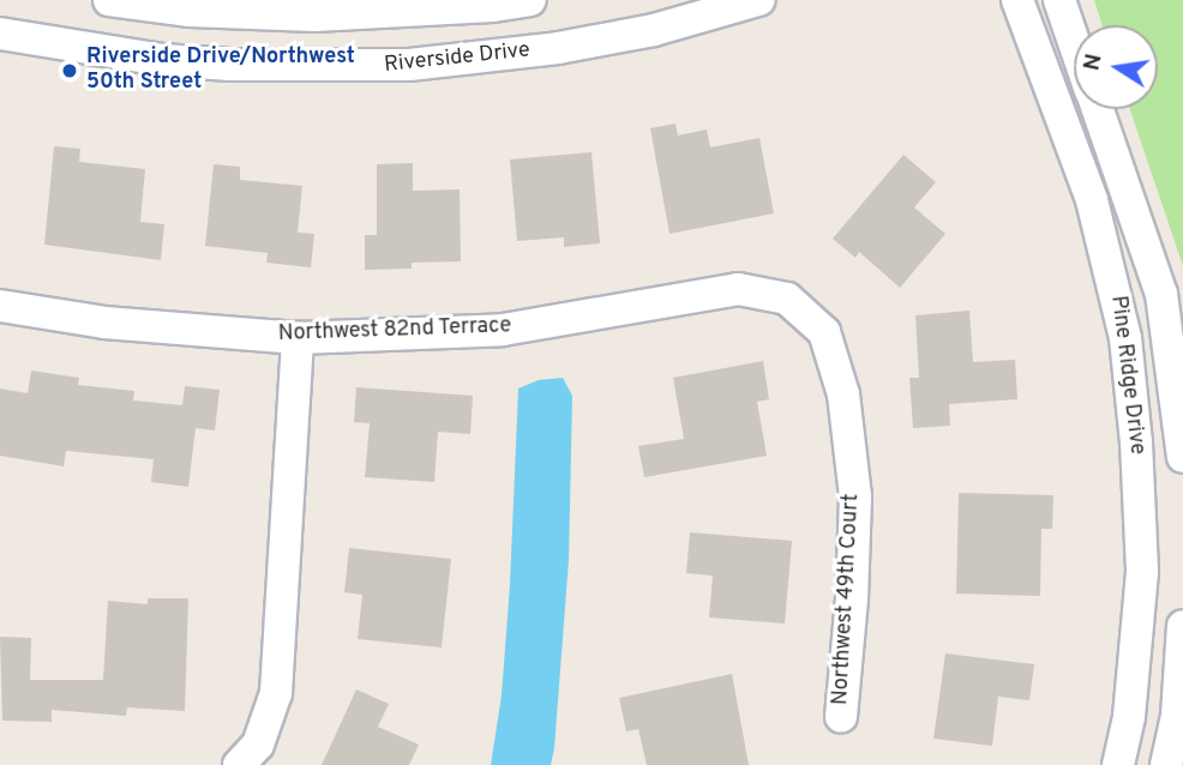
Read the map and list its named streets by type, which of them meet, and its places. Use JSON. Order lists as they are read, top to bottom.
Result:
{
  "streets": {
    "street": [
      "Riverside Drive",
      "Northwest 82nd Terrace",
      "Pine Ridge Drive",
      "Northwest 49th Court"
    ]
  },
  "crossings": [
    ["Northwest 82nd Terrace", "Northwest 49th Court"]
  ],
  "places": ["Riverside Drive/Northwest 50th Street"],
  "north": "left"
}
